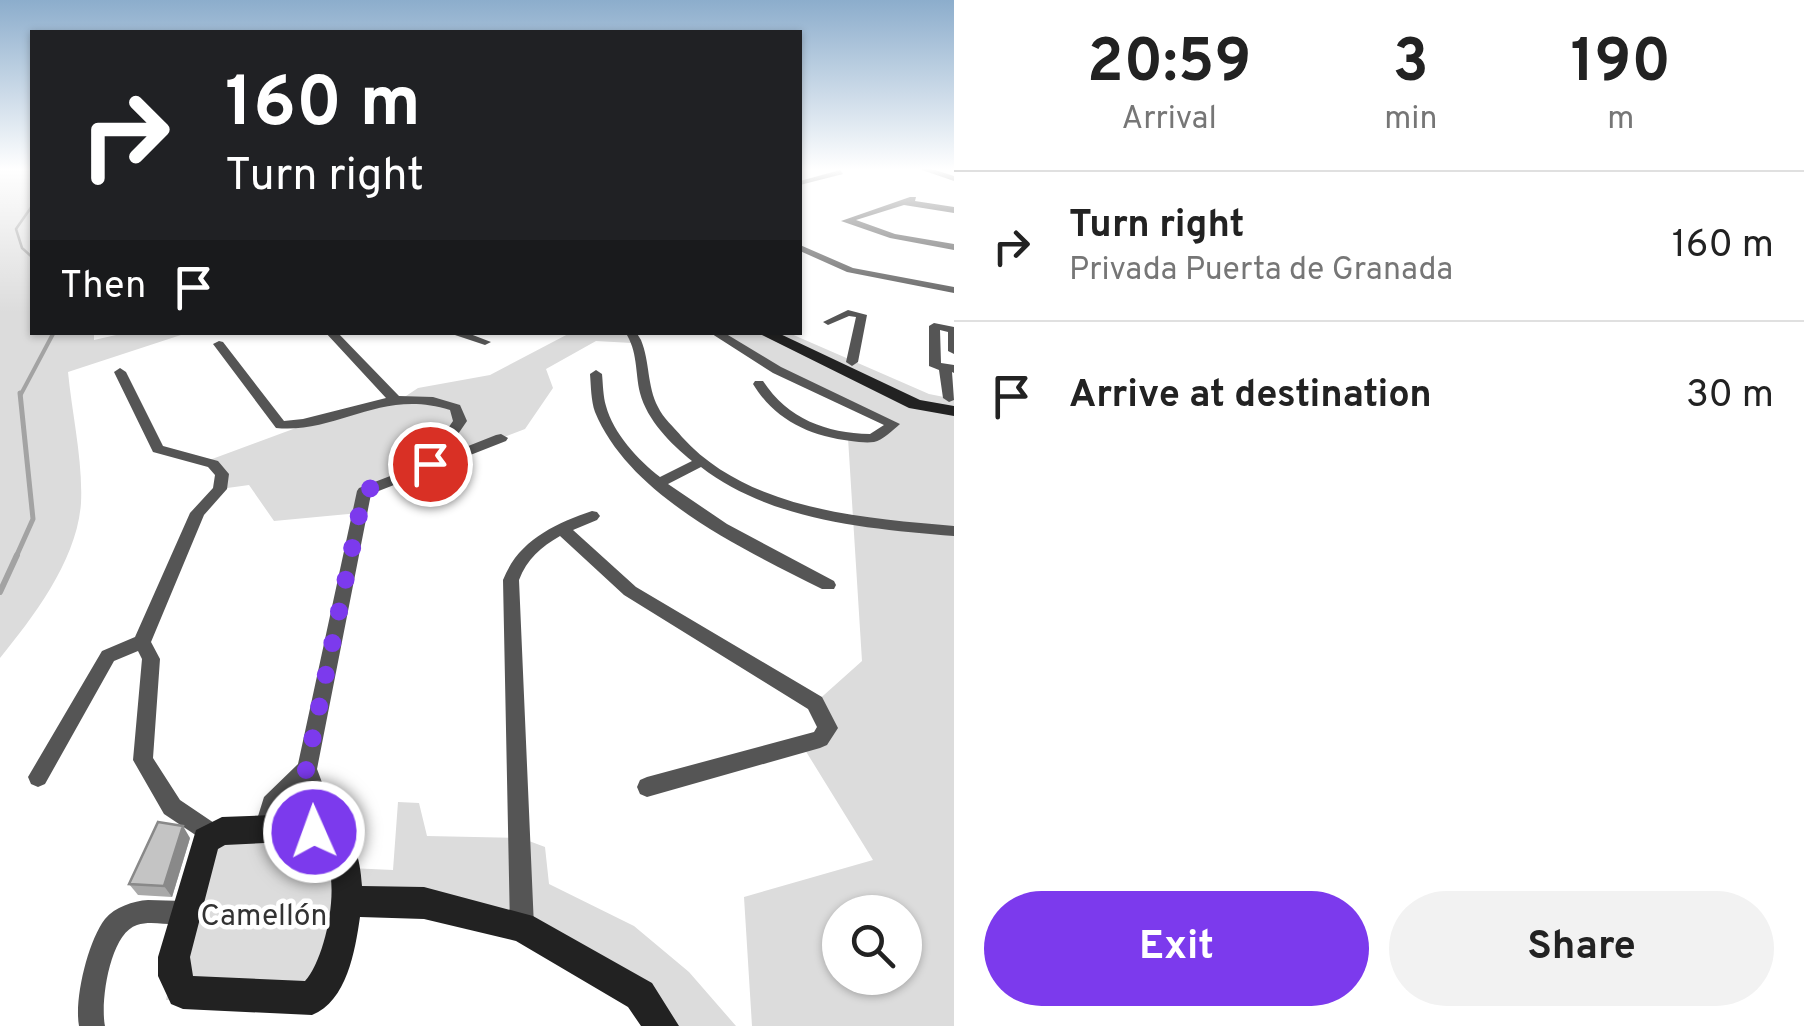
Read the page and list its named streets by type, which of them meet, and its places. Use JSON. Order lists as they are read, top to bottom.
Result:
{
  "parks": ["Camellón"],
  "page": {
    "eta": [
      "20:59",
      "Arrival",
      "3",
      "min",
      "190",
      "m"
    ],
    "turn": ["160 m", "Turn right"],
    "list": [
      {
        "name": "Turn right",
        "note": "Privada Puerta de Granada",
        "value": "160 m"
      },
      {
        "name": "Arrive at destination",
        "value": "30 m"
      }
    ],
    "then": "Then",
    "buttons": ["Exit", "Share"]
  }
}
